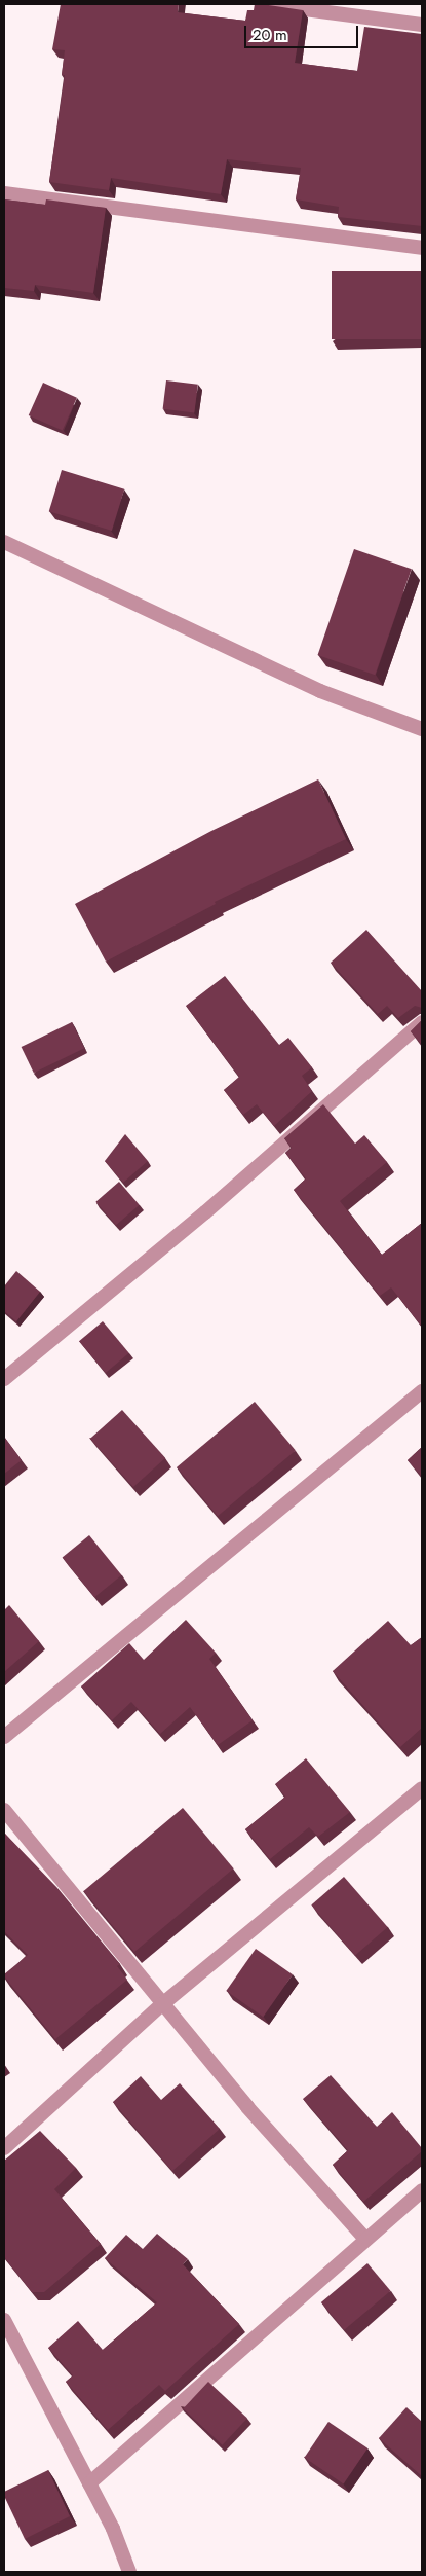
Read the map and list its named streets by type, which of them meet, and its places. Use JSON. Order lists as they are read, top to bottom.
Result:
{
  "scale_bar": "20 m"
}
